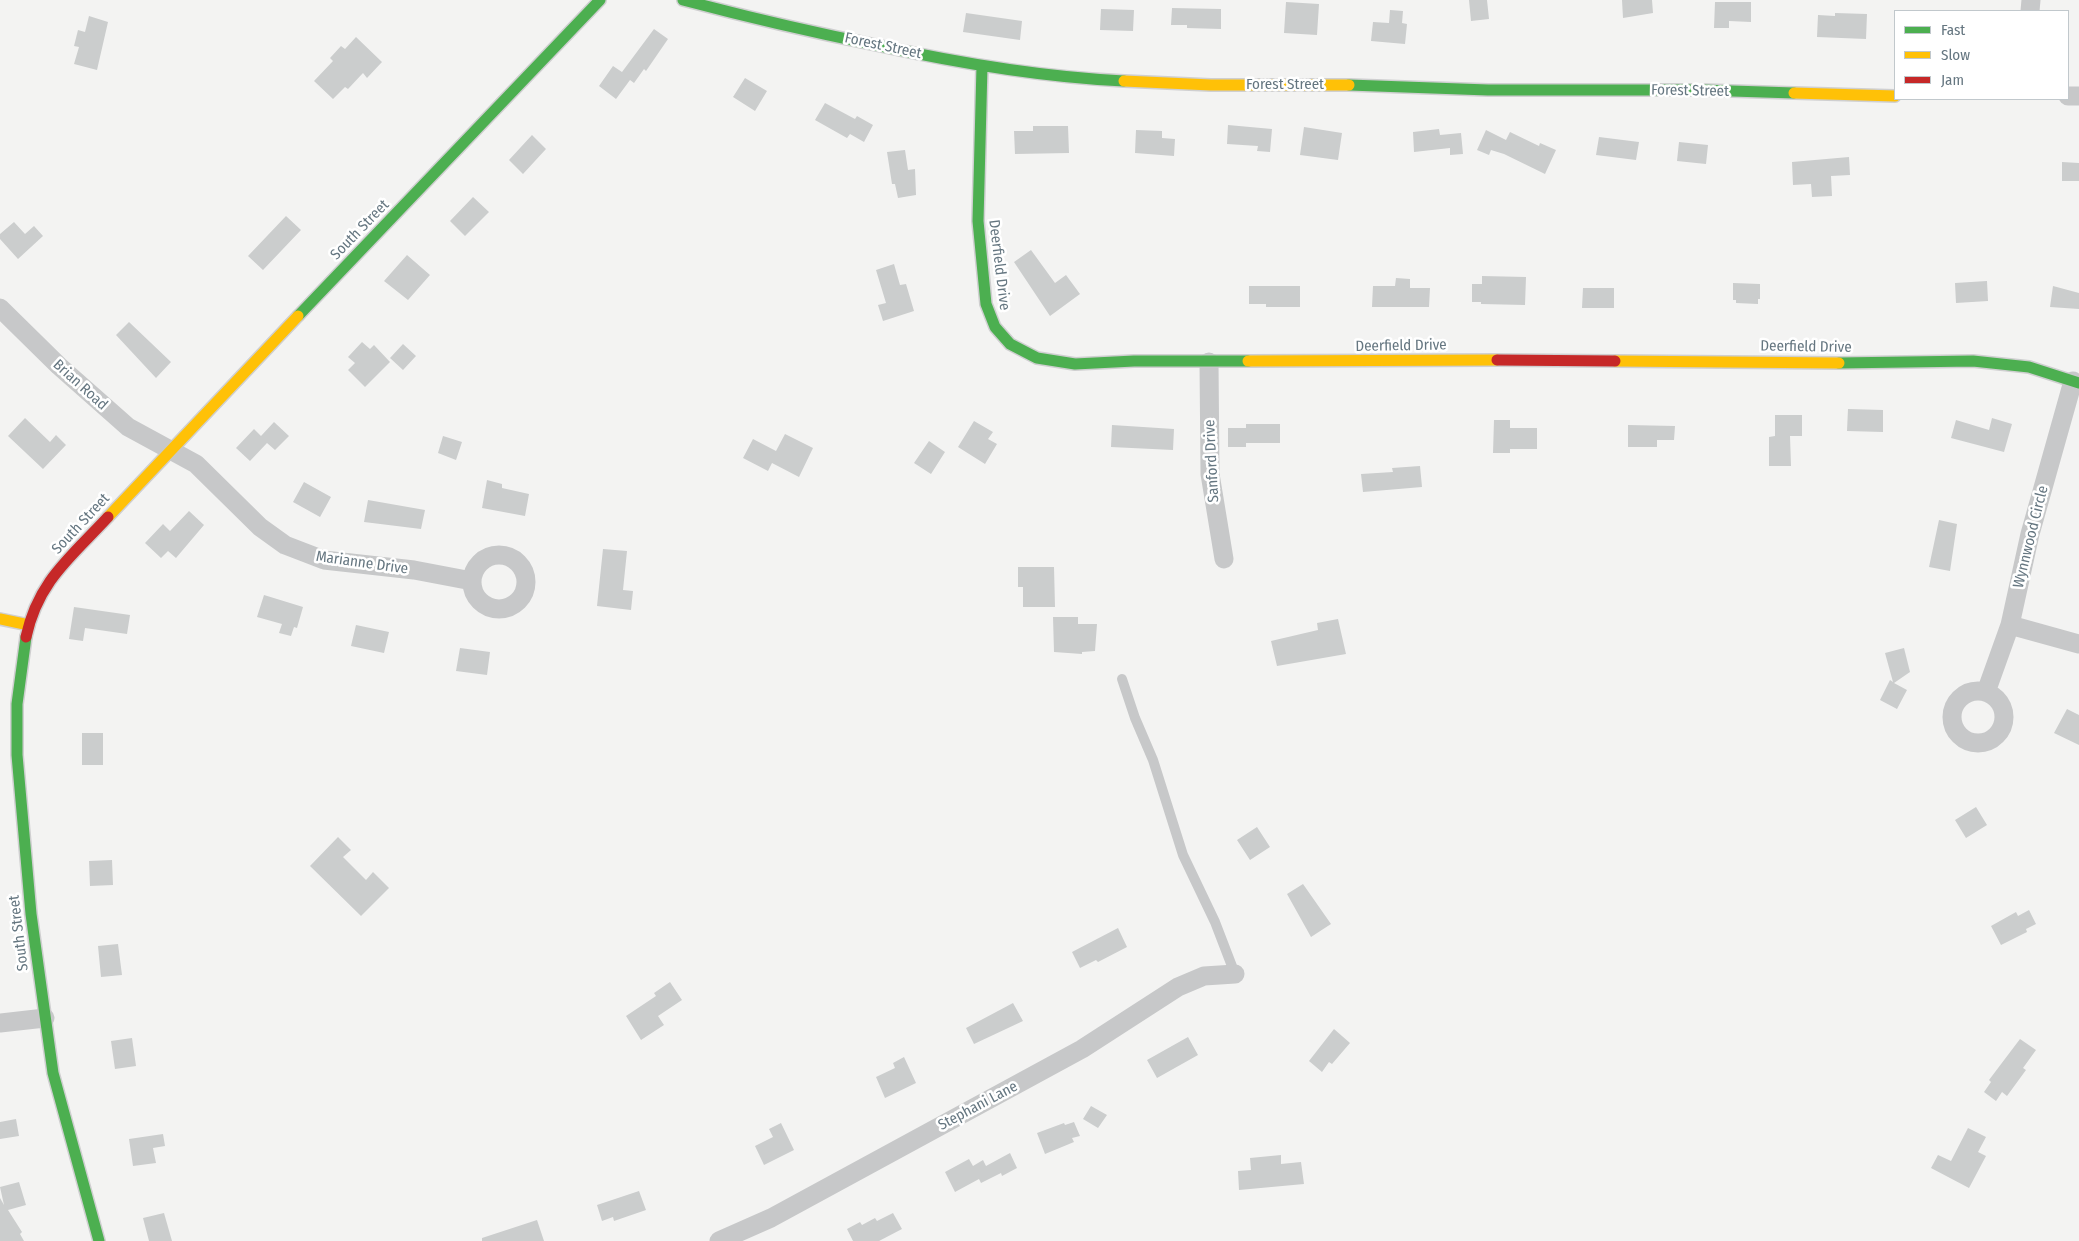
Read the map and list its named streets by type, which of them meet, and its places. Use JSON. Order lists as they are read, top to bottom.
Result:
{
  "streets": {
    "street": [
      "Forest Street",
      "South Street",
      "Deerfield Drive",
      "Brian Road",
      "Sanford Drive",
      "Wynnwood Circle",
      "Marianne Drive",
      "Stephani Lane"
    ]
  },
  "crossings": [
    ["Forest Street", "Deerfield Drive"],
    ["South Street", "Brian Road"],
    ["South Street", "Marianne Drive"],
    ["Deerfield Drive", "Sanford Drive"],
    ["Deerfield Drive", "Wynnwood Circle"],
    ["Brian Road", "Marianne Drive"]
  ],
  "legend": ["Fast", "Slow", "Jam"]
}
